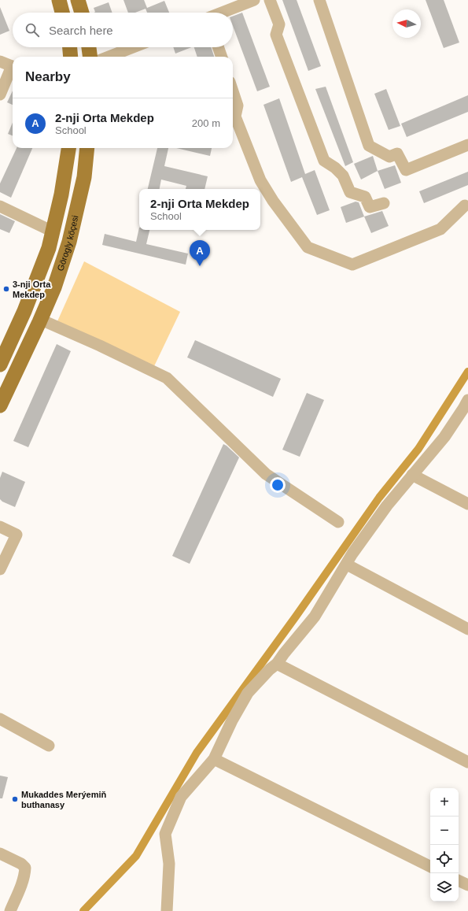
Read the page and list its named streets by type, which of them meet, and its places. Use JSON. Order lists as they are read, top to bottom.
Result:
{
  "streets": {
    "main road": ["Görogly köçesi"]
  },
  "places": ["3-nji Orta Mekdep", "Mukaddes Merýemiň buthanasy"],
  "north": "left",
  "page": {
    "search": "Search here",
    "heading": "Nearby",
    "list": [
      {
        "mark": "A",
        "name": "2-nji Orta Mekdep",
        "note": "School",
        "value": "200 m"
      }
    ],
    "popup": ["2-nji Orta Mekdep", "School"],
    "pins": "A",
    "map_buttons": ["+", "−"]
  }
}
